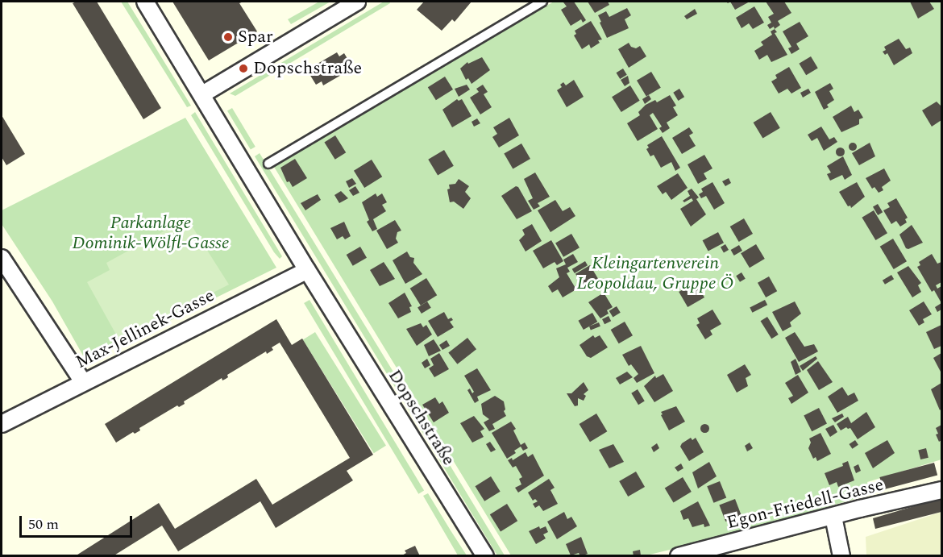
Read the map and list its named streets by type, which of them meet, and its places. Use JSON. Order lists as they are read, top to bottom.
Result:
{
  "streets": {
    "street": ["Max-Jellinek-Gasse", "Dopschstraße", "Egon-Friedell-Gasse"]
  },
  "crossings": [
    ["Max-Jellinek-Gasse", "Dopschstraße"]
  ],
  "parks": ["Parkanlage Dominik-Wölfl-Gasse", "Kleingartenverein Leopoldau, Gruppe Ö"],
  "places": ["Spar", "Dopschstraße"],
  "scale_bar": "50 m"
}
